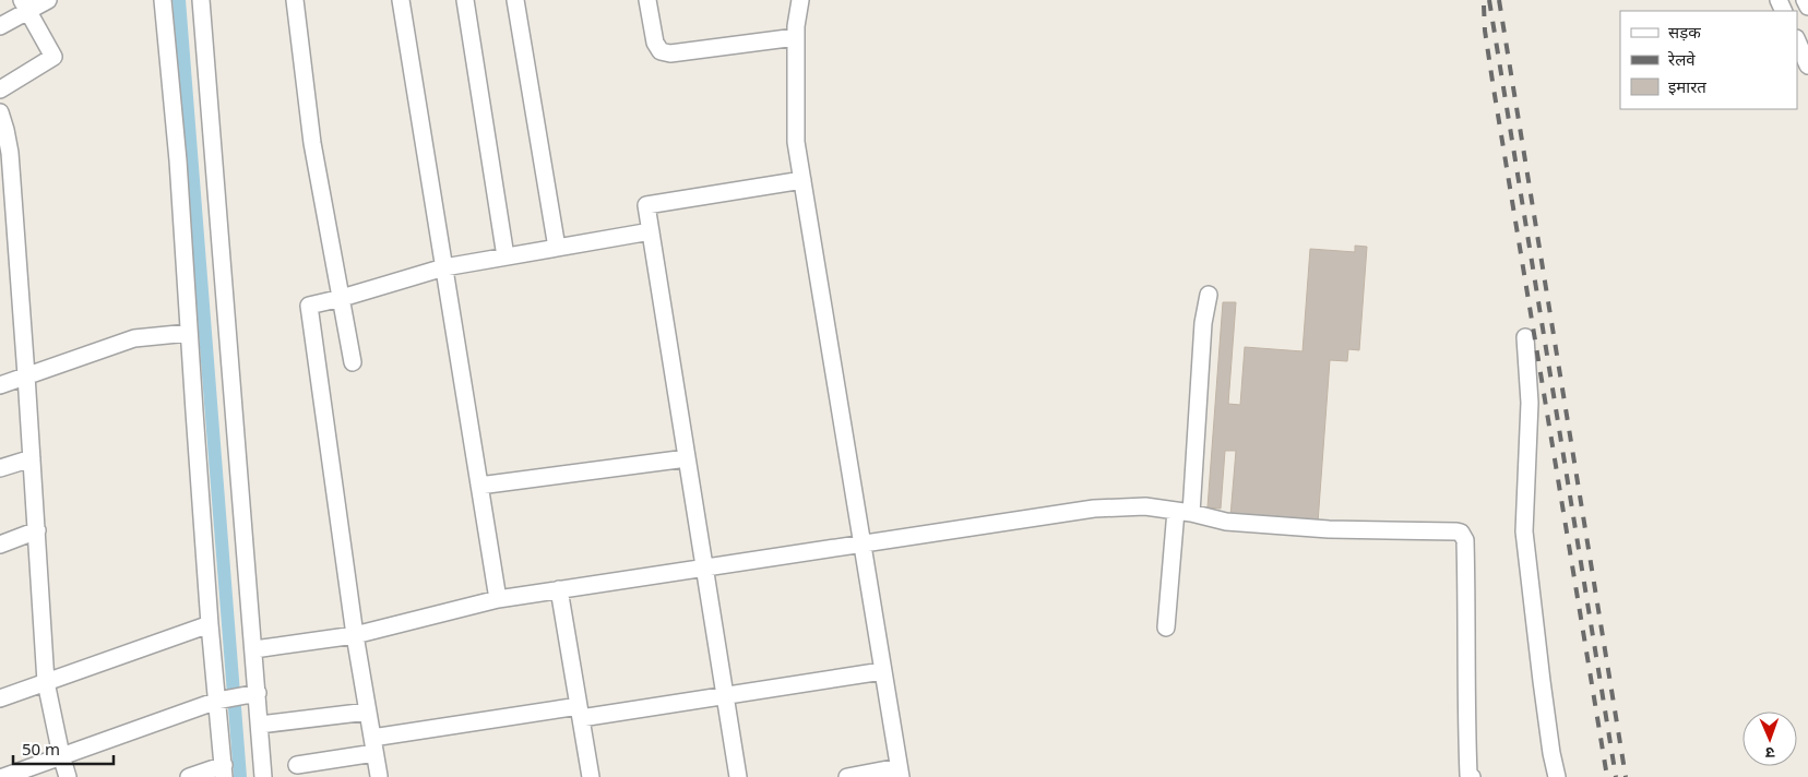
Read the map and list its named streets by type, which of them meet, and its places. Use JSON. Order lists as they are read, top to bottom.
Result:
{
  "legend": ["सड़क", "रेलवे", "इमारत"],
  "scale_bar": "50 m",
  "north": "bottom"
}
